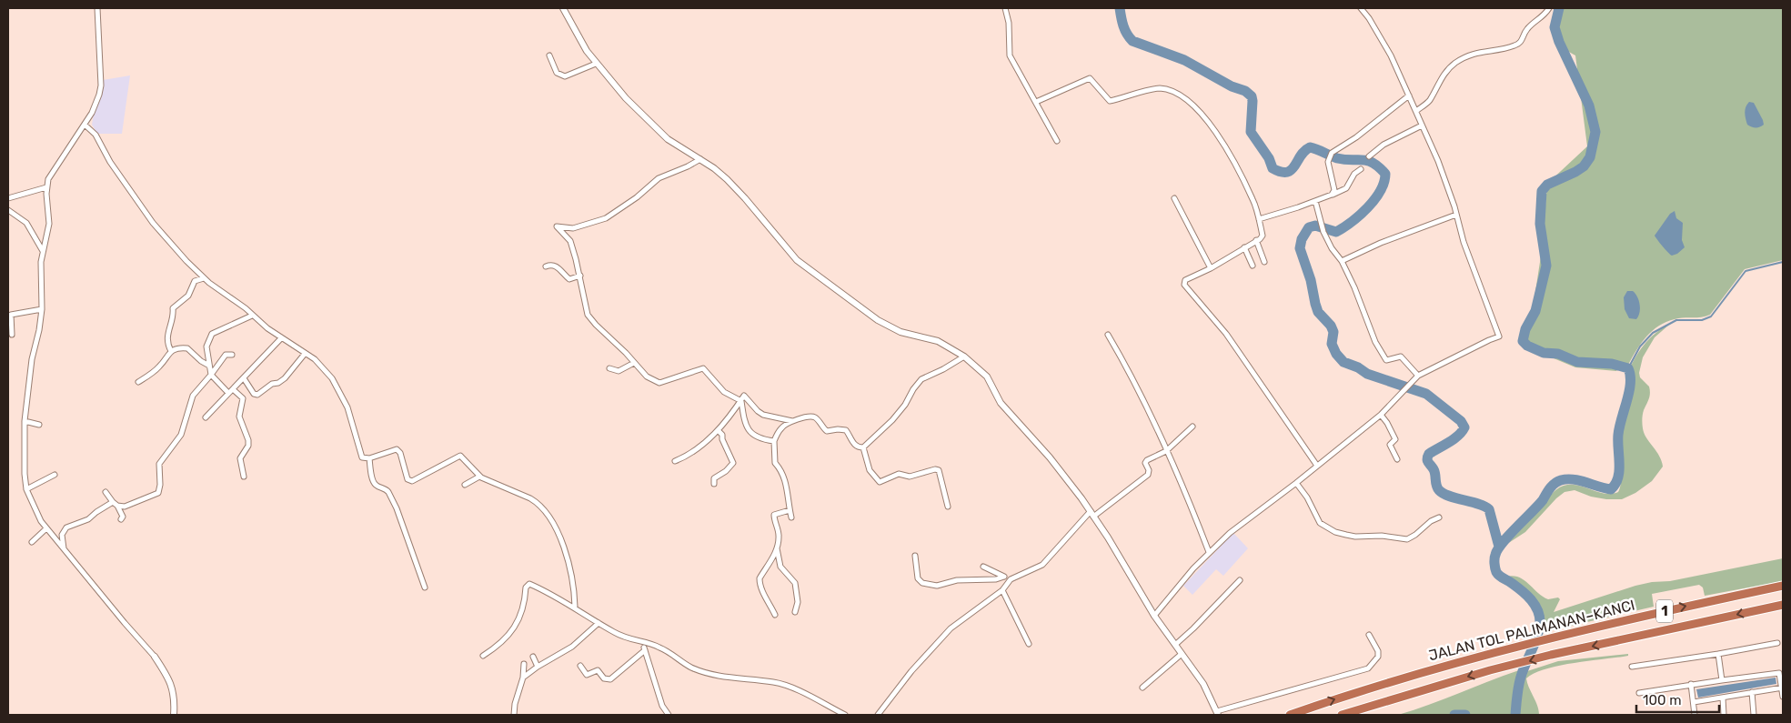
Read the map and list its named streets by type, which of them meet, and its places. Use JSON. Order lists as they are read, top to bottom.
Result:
{
  "streets": {
    "highway": ["1", "JALAN TOL PALIMANAN–KANCI"]
  },
  "scale_bar": "100 m"
}
